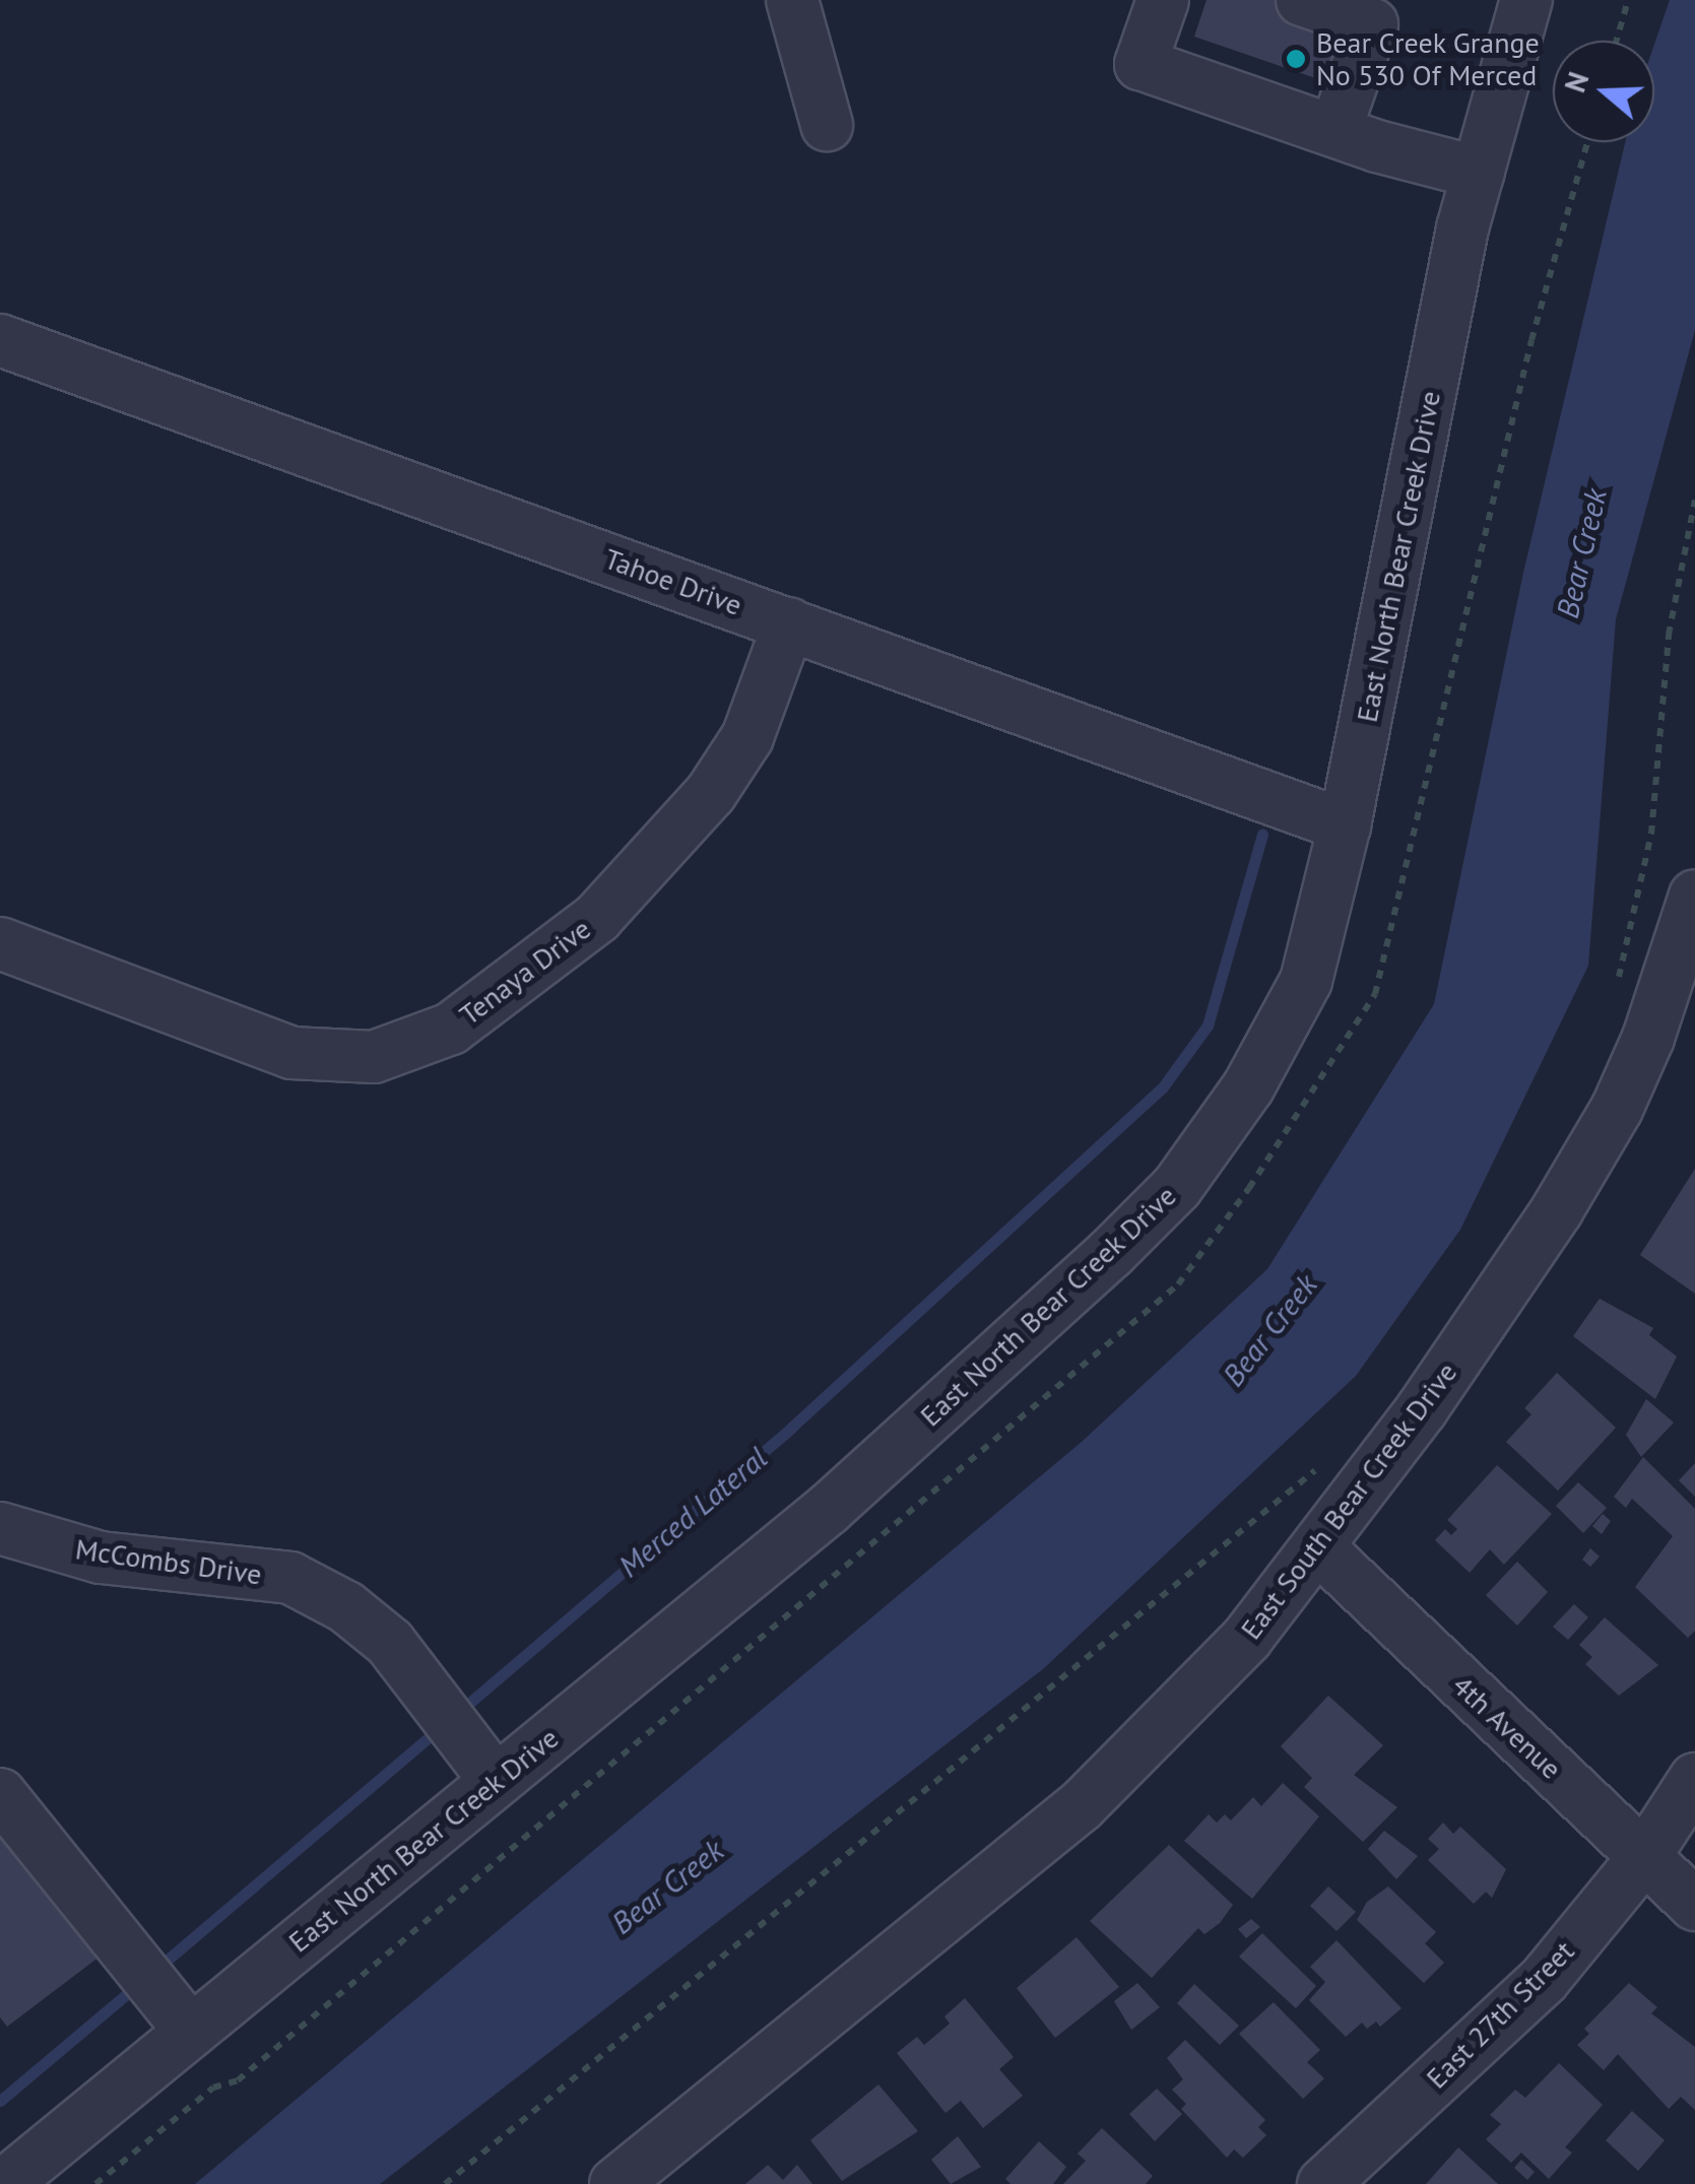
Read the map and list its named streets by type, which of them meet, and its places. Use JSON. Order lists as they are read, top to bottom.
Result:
{
  "streets": {
    "street": [
      "East North Bear Creek Drive",
      "Tahoe Drive",
      "Tenaya Drive",
      "East South Bear Creek Drive",
      "McCombs Drive",
      "4th Avenue",
      "East 27th Street"
    ]
  },
  "crossings": [
    ["East North Bear Creek Drive", "Tahoe Drive"],
    ["East North Bear Creek Drive", "McCombs Drive"],
    ["Tahoe Drive", "Tenaya Drive"],
    ["East South Bear Creek Drive", "4th Avenue"],
    ["4th Avenue", "East 27th Street"]
  ],
  "water": ["Bear Creek", "Merced Lateral"],
  "places": ["Bear Creek Grange No 530 Of Merced"],
  "north": "left"
}
